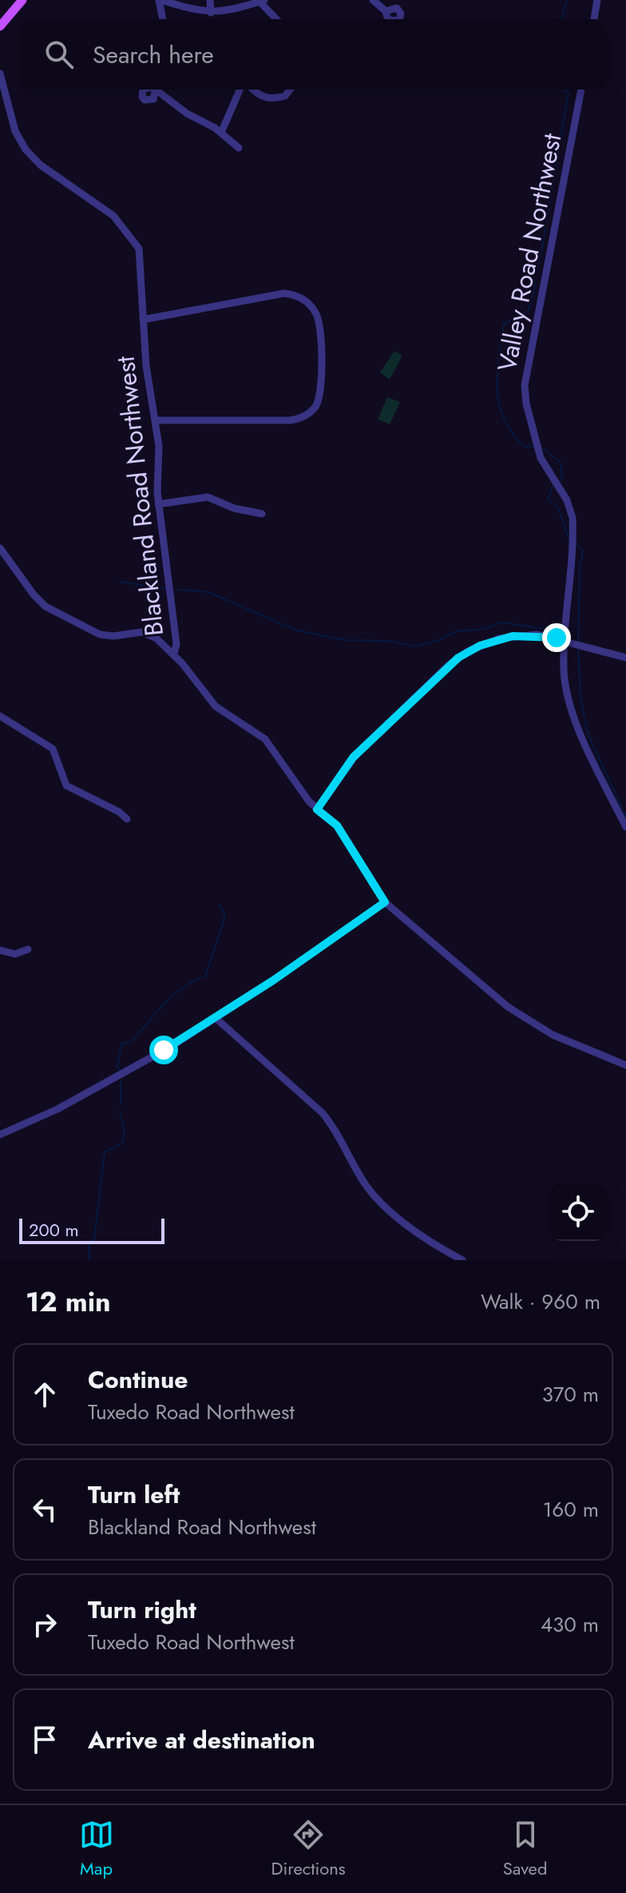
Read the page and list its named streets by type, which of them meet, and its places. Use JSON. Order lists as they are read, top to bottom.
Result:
{
  "streets": {
    "street": ["Valley Road Northwest", "Blackland Road Northwest"]
  },
  "scale_bar": "200 m",
  "page": {
    "search": "Search here",
    "scale": "200 m",
    "heading": ["12 min", "Walk · 960 m"],
    "list": [
      ["Continue", "Tuxedo Road Northwest", "370 m"],
      ["Turn left", "Blackland Road Northwest", "160 m"],
      ["Turn right", "Tuxedo Road Northwest", "430 m"],
      "Arrive at destination"
    ],
    "nav": ["Map", "Directions", "Saved"]
  }
}
